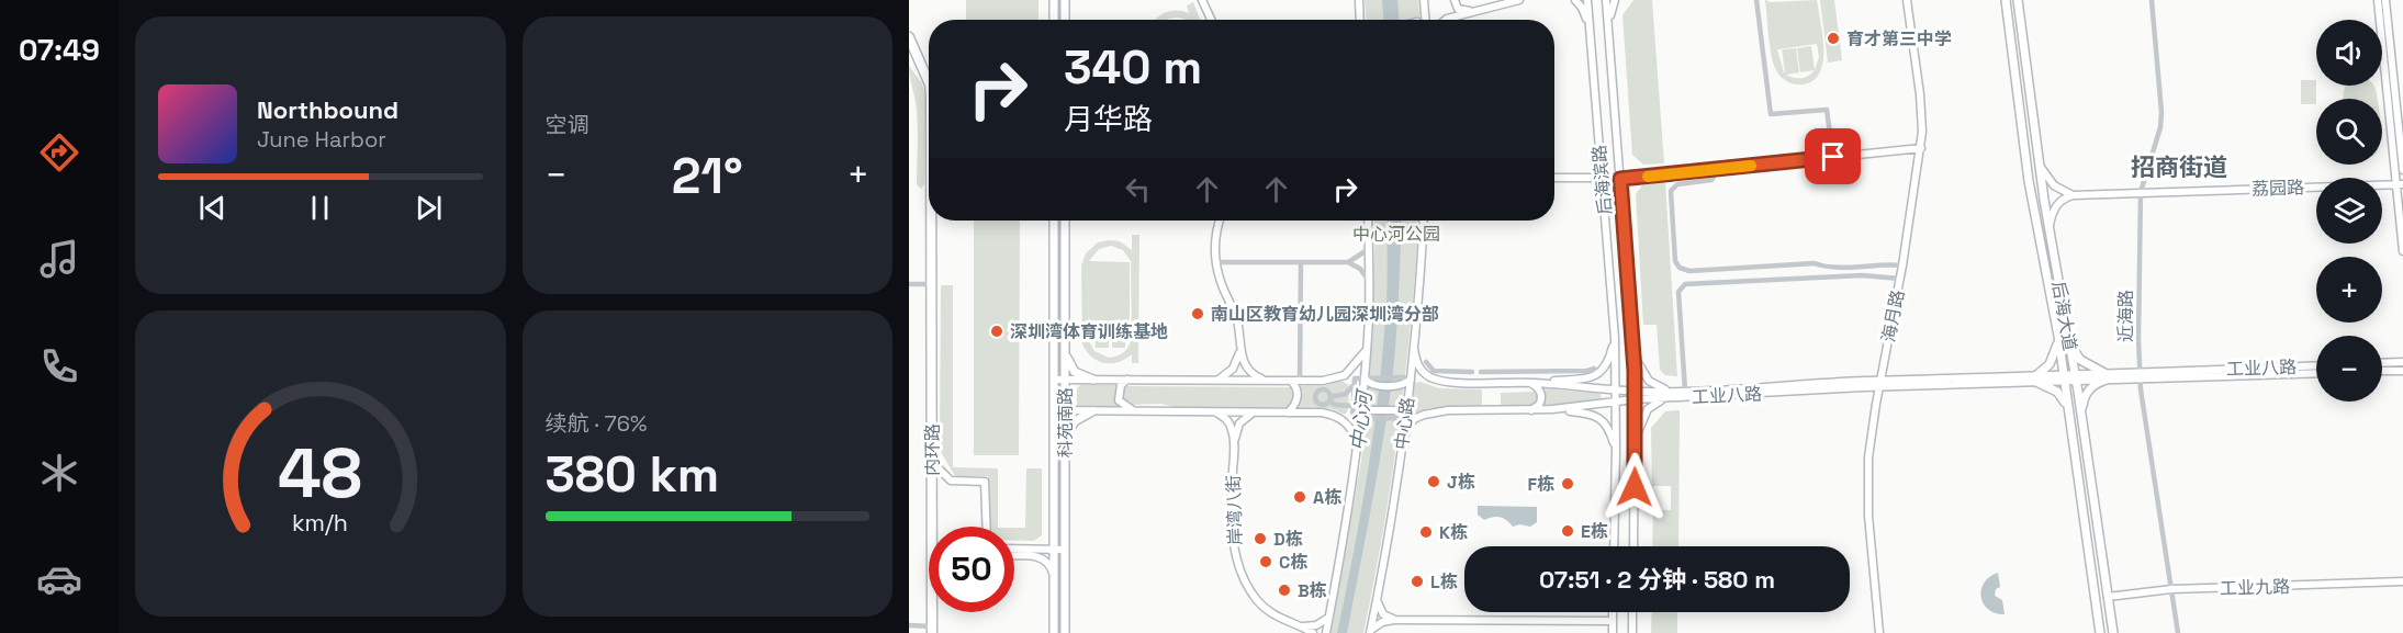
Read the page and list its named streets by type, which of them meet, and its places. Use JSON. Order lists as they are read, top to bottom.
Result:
{
  "streets": {
    "highway": ["内环路"],
    "main road": [
      "后海滨路",
      "荔园路",
      "海月路",
      "后海大道",
      "工业八路",
      "科苑南路",
      "中心路",
      "岸湾八街",
      "工业九路"
    ],
    "street": ["近海路"]
  },
  "crossings": [
    ["后海滨路", "工业八路"],
    ["荔园路", "近海路"],
    ["海月路", "工业八路"],
    ["后海大道", "工业八路"],
    ["后海大道", "工业九路"],
    ["近海路", "工业八路"],
    ["近海路", "工业九路"],
    ["工业八路", "中心路"]
  ],
  "districts": ["招商街道"],
  "water": ["中心河"],
  "parks": ["中心河公园"],
  "places": [
    "育才第三中学",
    "南山区教育幼儿园深圳湾分部",
    "深圳湾体育训练基地",
    "J栋",
    "F栋",
    "A栋",
    "E栋",
    "K栋",
    "D栋",
    "C栋",
    "L栋",
    "B栋"
  ],
  "page": {
    "tabs": "07:49",
    "tile": [
      "空调",
      ["续航 · 76%", "380 km"]
    ],
    "map_buttons": ["+", "−"],
    "turn": ["340 m", "月华路"],
    "song": ["Northbound", "June Harbor"],
    "heat": ["−", "21°", "+"],
    "limit": "50",
    "trip": "07:51 · 2 分钟 · 580 m",
    "gauge": ["48", "km/h"]
  }
}
